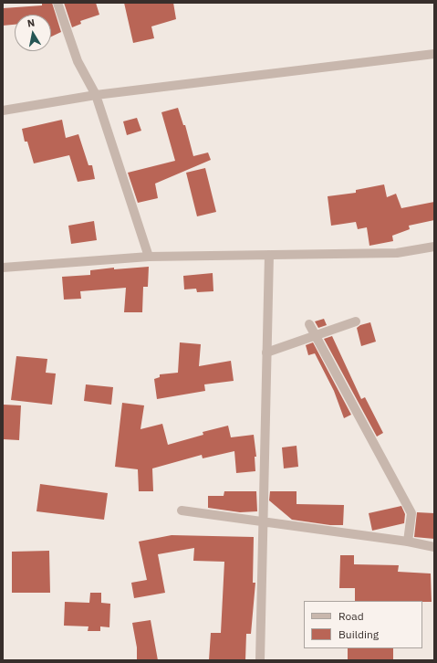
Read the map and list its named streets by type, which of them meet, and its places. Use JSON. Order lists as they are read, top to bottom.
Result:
{
  "legend": ["Road", "Building"],
  "north": "top"
}
